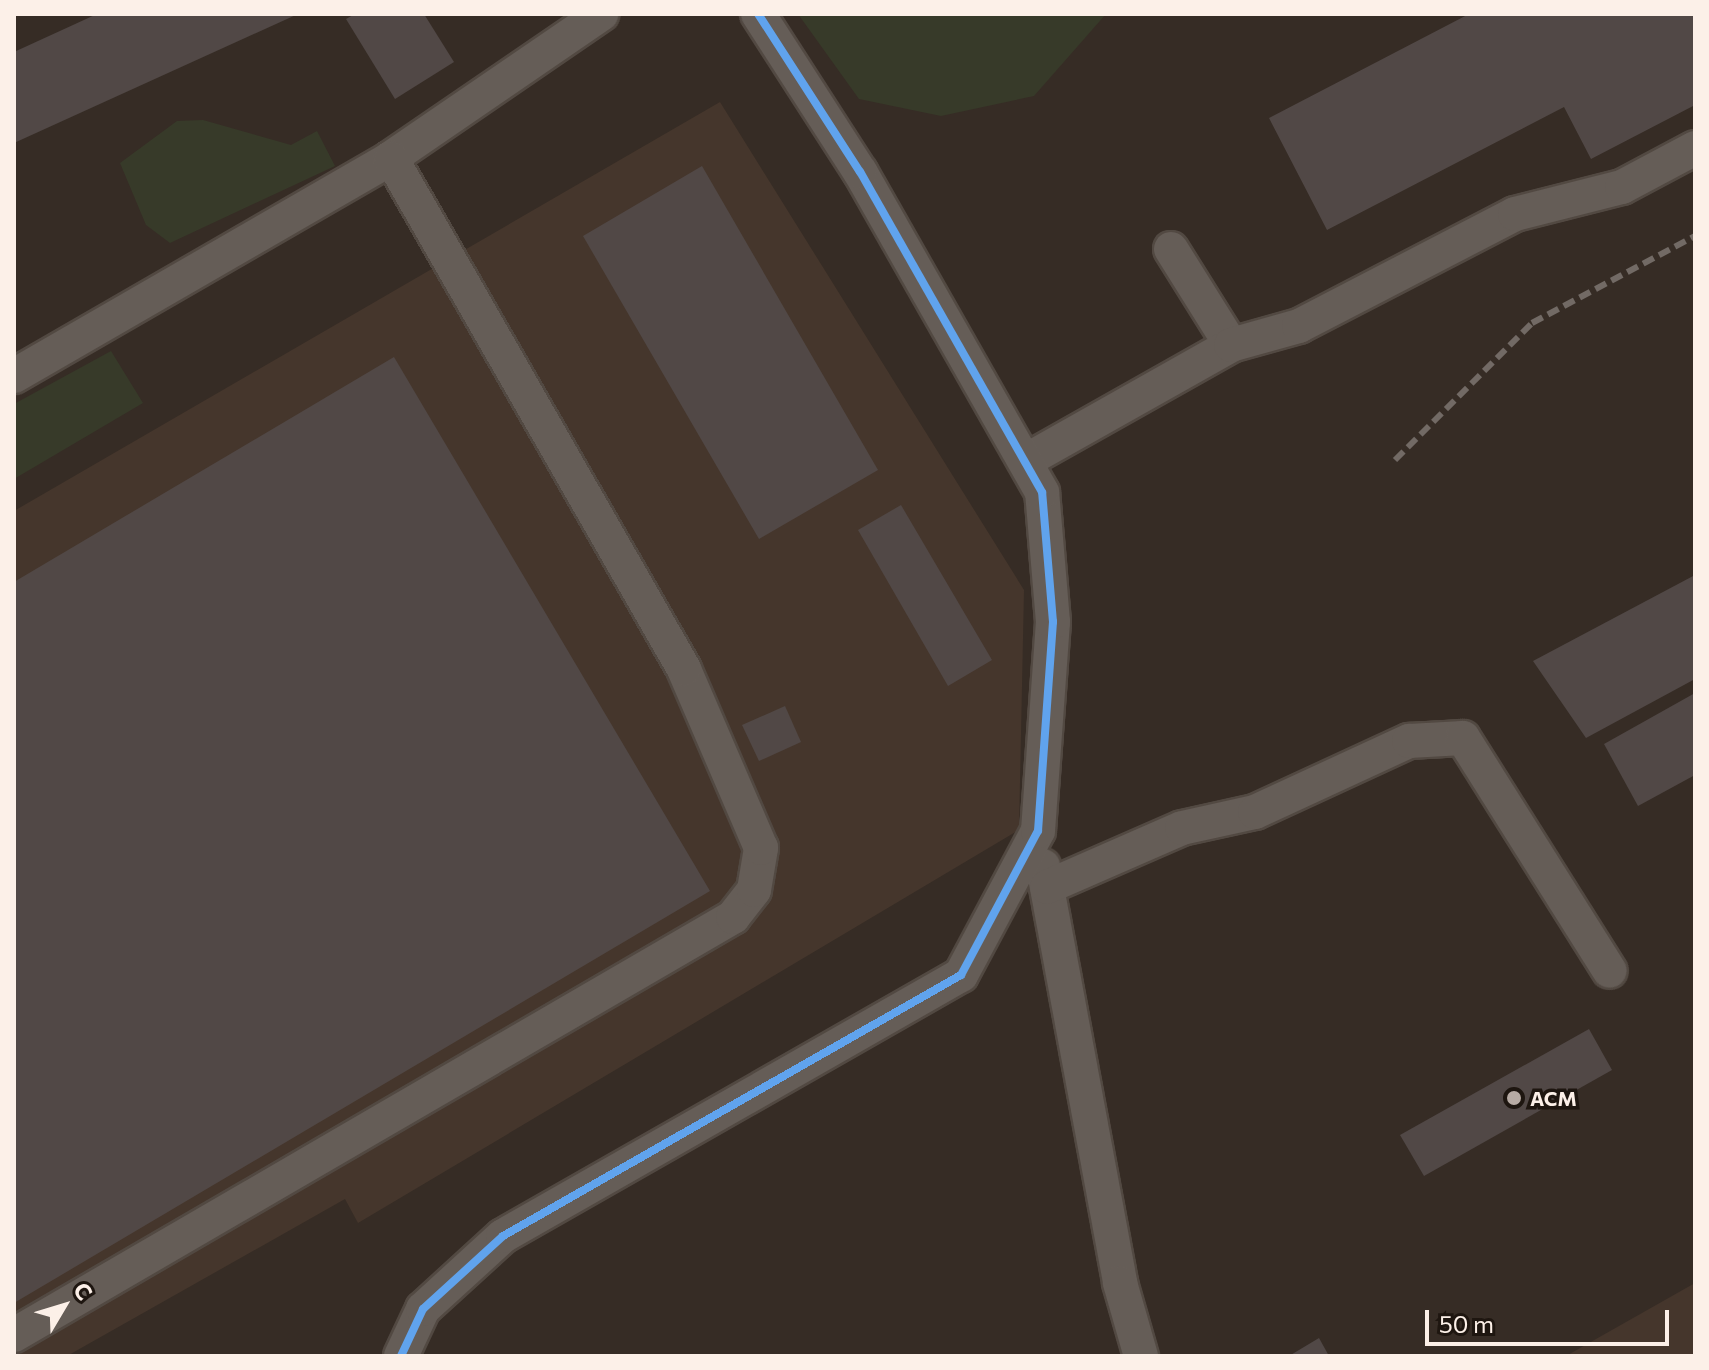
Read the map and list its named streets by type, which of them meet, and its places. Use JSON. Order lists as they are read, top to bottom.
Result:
{
  "places": ["АСМ"],
  "scale_bar": "50 m",
  "north": "top right"
}
